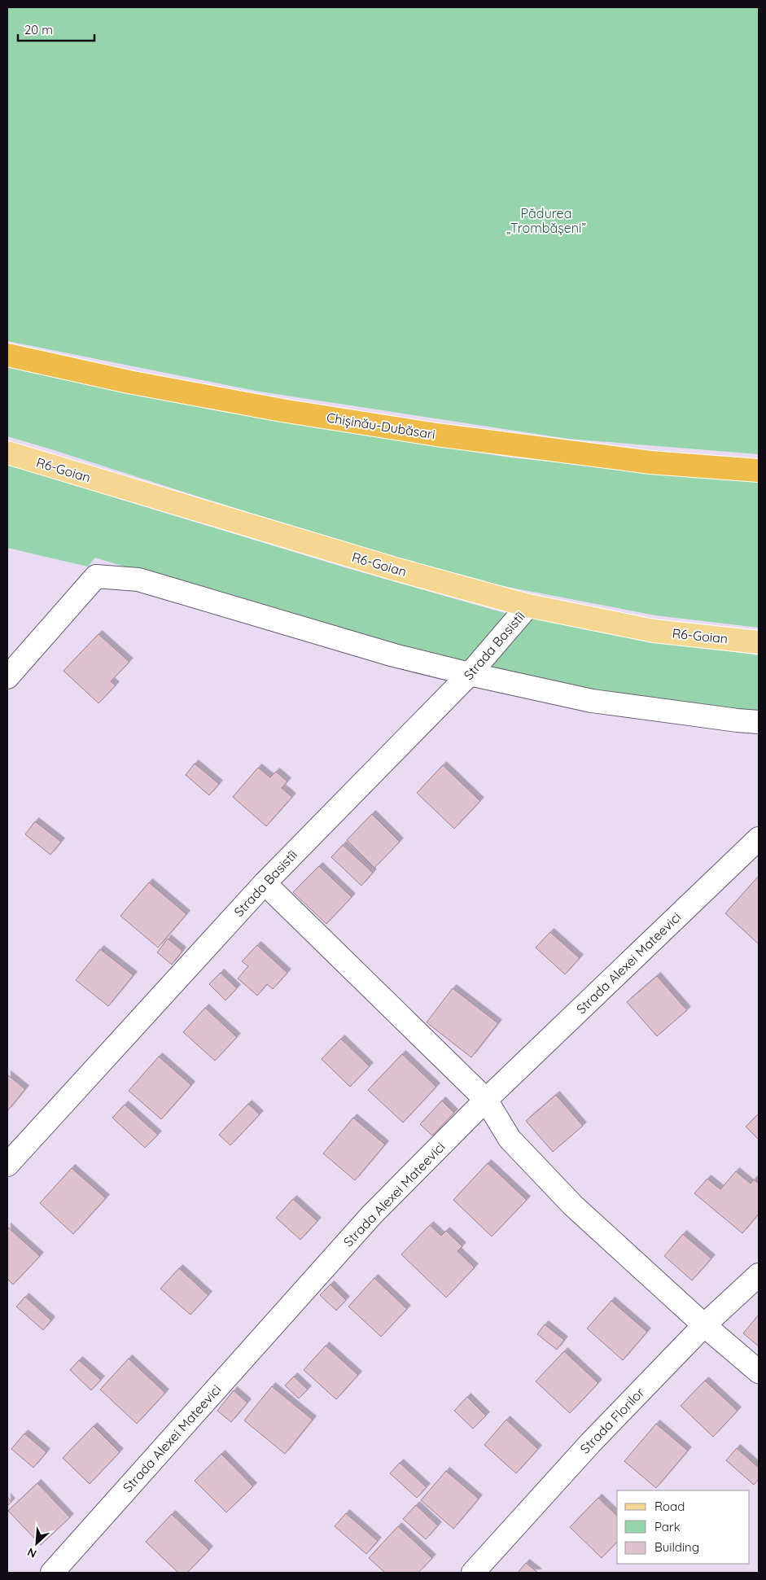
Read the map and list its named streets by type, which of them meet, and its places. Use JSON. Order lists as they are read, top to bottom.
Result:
{
  "streets": {
    "highway": ["Chișinău-Dubăsari"],
    "main road": ["R6-Goian"],
    "street": ["Strada Basistîi", "Strada Alexei Mateevici", "Strada Florilor"]
  },
  "crossings": [
    ["R6-Goian", "Strada Basistîi"]
  ],
  "parks": ["Pădurea „Trombășeni”"],
  "legend": ["Road", "Park", "Building"],
  "scale_bar": "20 m",
  "north": "bottom left"
}
